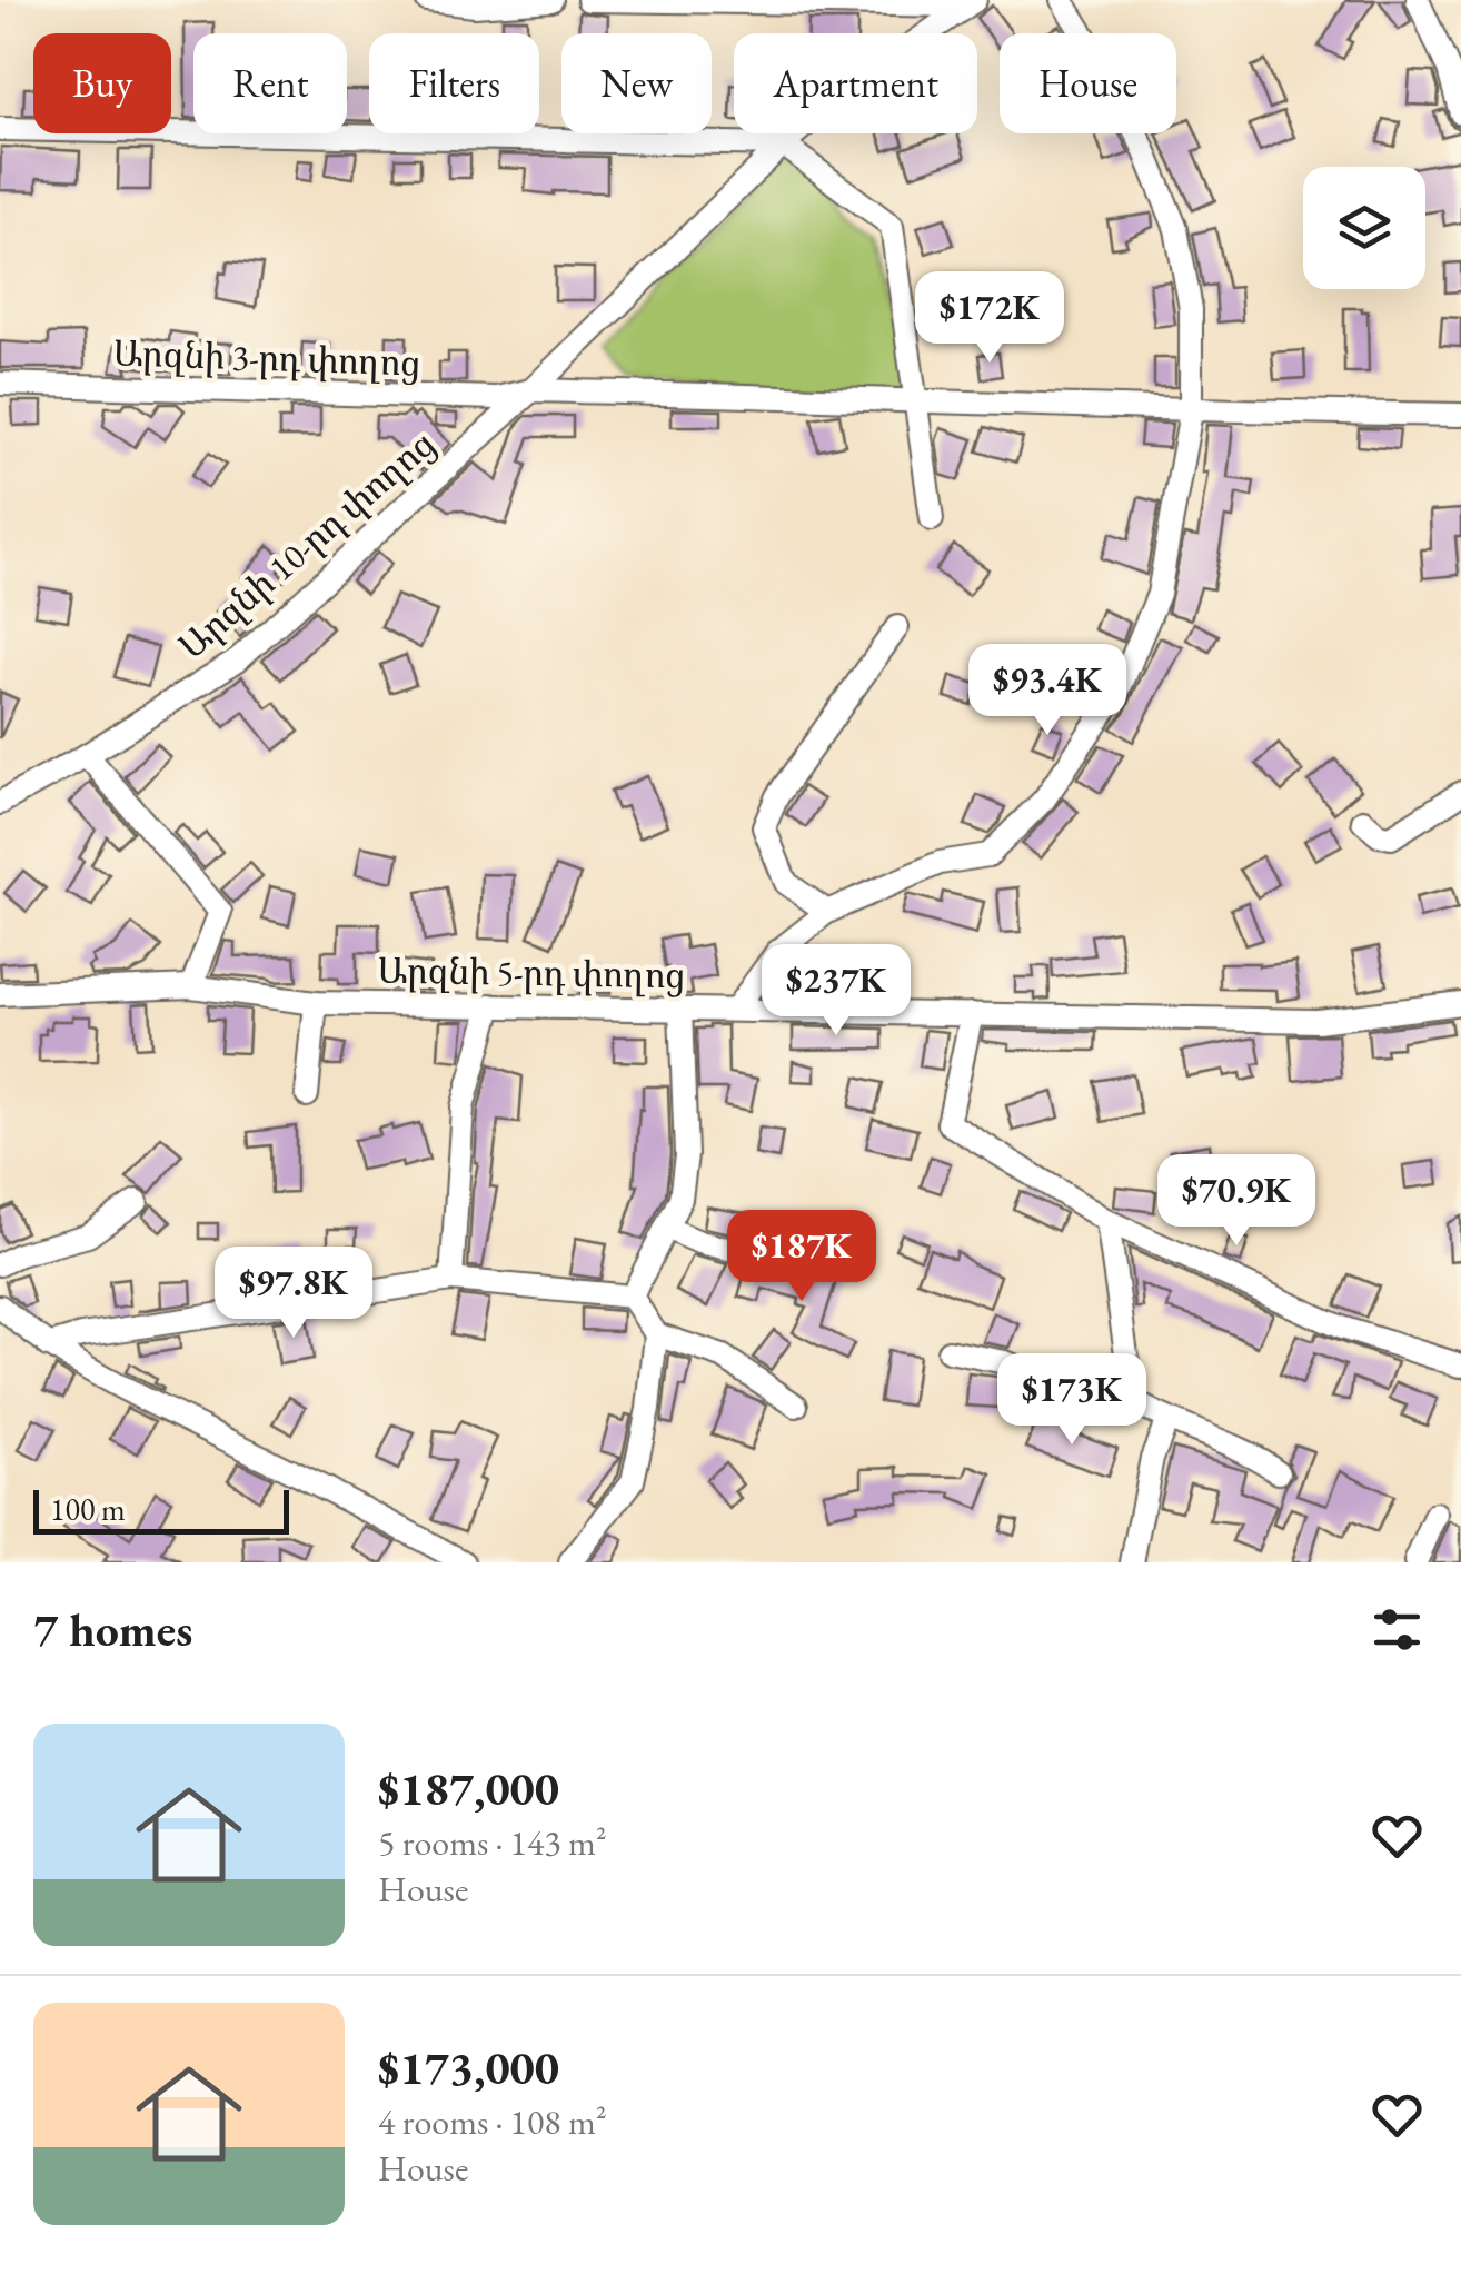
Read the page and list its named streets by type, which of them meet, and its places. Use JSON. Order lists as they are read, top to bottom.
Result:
{
  "streets": {
    "street": ["Արզնի 3-րդ փողոց", "Արզնի 10-րդ փողոց", "Արզնի 5-րդ փողոց"]
  },
  "crossings": [
    ["Արզնի 3-րդ փողոց", "Արզնի 10-րդ փողոց"]
  ],
  "scale_bar": "100 m",
  "page": {
    "chip": [
      "Buy",
      "Rent",
      "Filters",
      "New",
      "Apartment",
      "House"
    ],
    "price": [
      "$172K",
      "$93.4K",
      "$237K",
      "$70.9K",
      "$187K",
      "$97.8K",
      "$173K"
    ],
    "scale": "100 m",
    "heading": "7 homes",
    "list": [
      {
        "name": "$187,000",
        "note": "5 rooms · 143 m² · House"
      },
      {
        "name": "$173,000",
        "note": "4 rooms · 108 m² · House"
      }
    ]
  }
}
